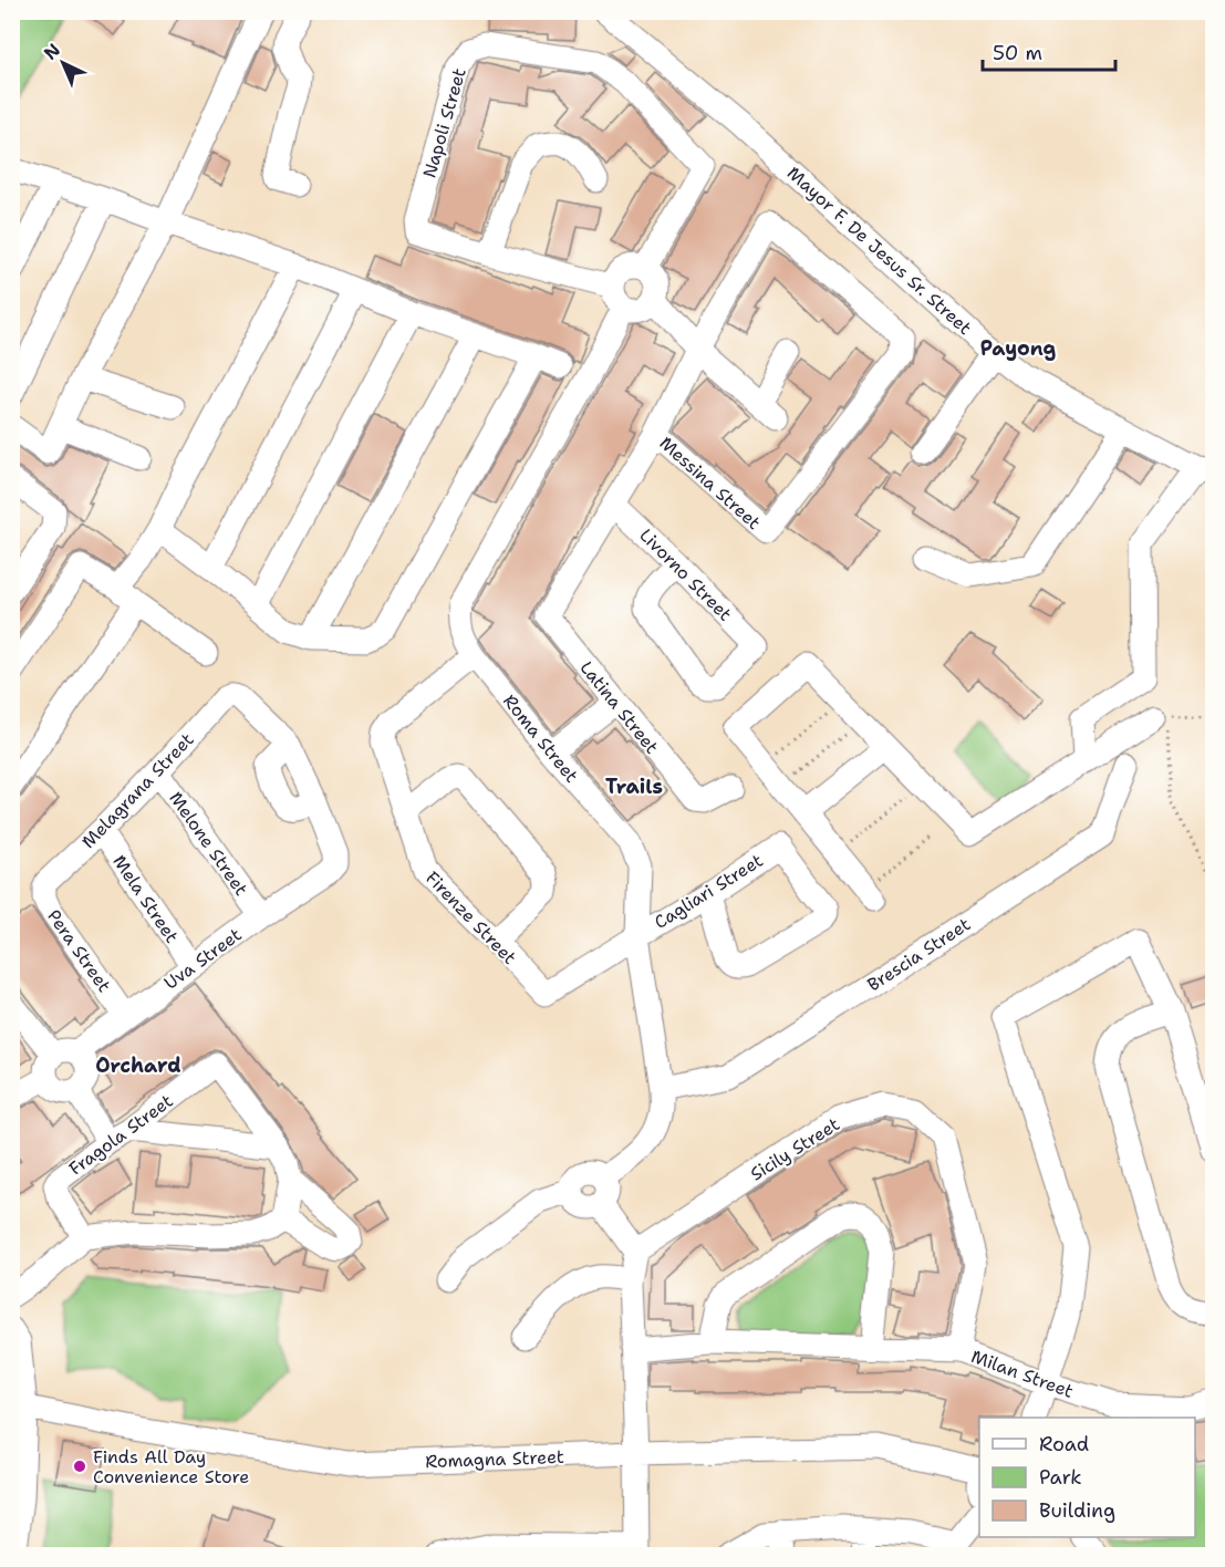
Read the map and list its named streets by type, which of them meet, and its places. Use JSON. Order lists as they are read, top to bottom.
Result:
{
  "streets": {
    "street": [
      "Napoli Street",
      "Mayor F. De Jesus Sr. Street",
      "Messina Street",
      "Livorno Street",
      "Latina Street",
      "Roma Street",
      "Melagrana Street",
      "Melone Street",
      "Cagliari Street",
      "Mela Street",
      "Firenze Street",
      "Pera Street",
      "Brescia Street",
      "Uva Street",
      "Fragola Street",
      "Sicily Street",
      "Milan Street",
      "Romagna Street"
    ]
  },
  "crossings": [
    ["Napoli Street", "Roma Street"],
    ["Livorno Street", "Latina Street"],
    ["Roma Street", "Cagliari Street"],
    ["Roma Street", "Firenze Street"],
    ["Roma Street", "Brescia Street"],
    ["Melagrana Street", "Melone Street"],
    ["Melagrana Street", "Mela Street"],
    ["Melagrana Street", "Pera Street"],
    ["Melone Street", "Uva Street"],
    ["Cagliari Street", "Firenze Street"],
    ["Mela Street", "Uva Street"],
    ["Pera Street", "Uva Street"],
    ["Sicily Street", "Milan Street"]
  ],
  "districts": ["Payong", "Trails", "Orchard"],
  "places": ["Finds All Day Convenience Store"],
  "legend": ["Road", "Park", "Building"],
  "scale_bar": "50 m",
  "north": "top left"
}
